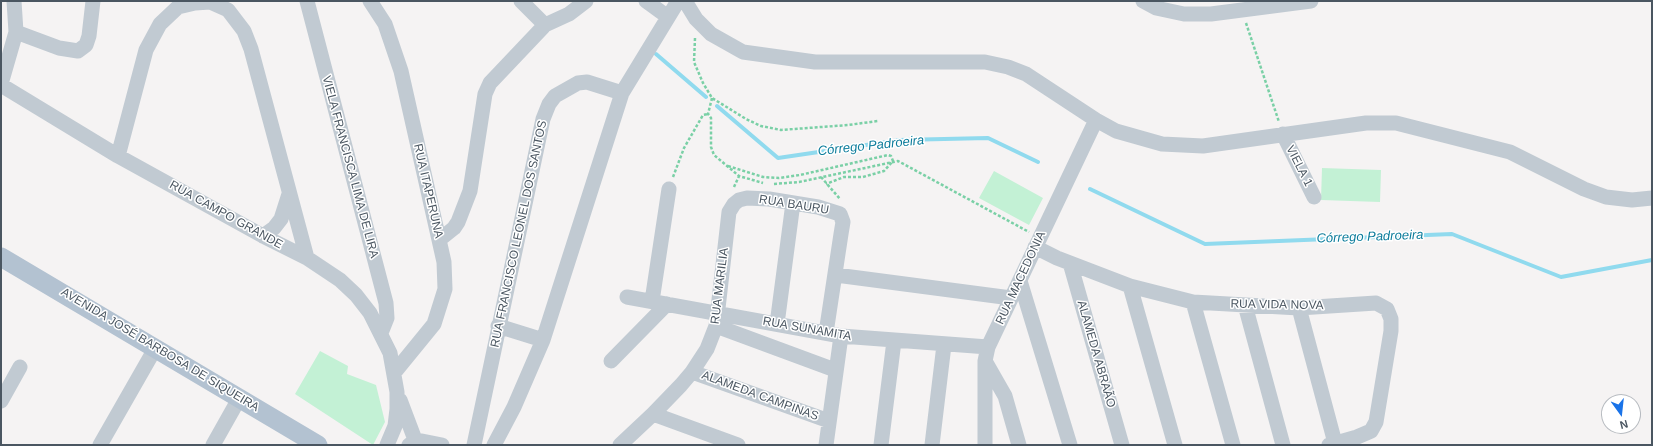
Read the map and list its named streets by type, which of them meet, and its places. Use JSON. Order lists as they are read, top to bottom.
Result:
{
  "streets": {
    "main road": ["AVENIDA JOSÉ BARBOSA DE SIQUEIRA"],
    "street": [
      "VIELA 1",
      "VIELA FRANCISCA LIMA DE LIRA",
      "RUA ITAPERUNA",
      "RUA BAURU",
      "RUA CAMPO GRANDE",
      "RUA FRANCISCO LEONEL DOS SANTOS",
      "RUA MACEDONIA",
      "RUA MARILIA",
      "RUA VIDA NOVA",
      "RUA SUNAMITA",
      "ALAMEDA ABRAÃO",
      "ALAMEDA CAMPINAS"
    ]
  },
  "crossings": [
    ["VIELA FRANCISCA LIMA DE LIRA", "RUA CAMPO GRANDE"],
    ["RUA ITAPERUNA", "RUA CAMPO GRANDE"],
    ["RUA BAURU", "RUA MARILIA"],
    ["RUA BAURU", "RUA SUNAMITA"],
    ["RUA MACEDONIA", "RUA VIDA NOVA"],
    ["RUA MACEDONIA", "RUA SUNAMITA"],
    ["RUA MARILIA", "RUA SUNAMITA"],
    ["RUA MARILIA", "ALAMEDA CAMPINAS"],
    ["RUA VIDA NOVA", "ALAMEDA ABRAÃO"]
  ],
  "water": ["Córrego Padroeira"],
  "north": "bottom"
}
